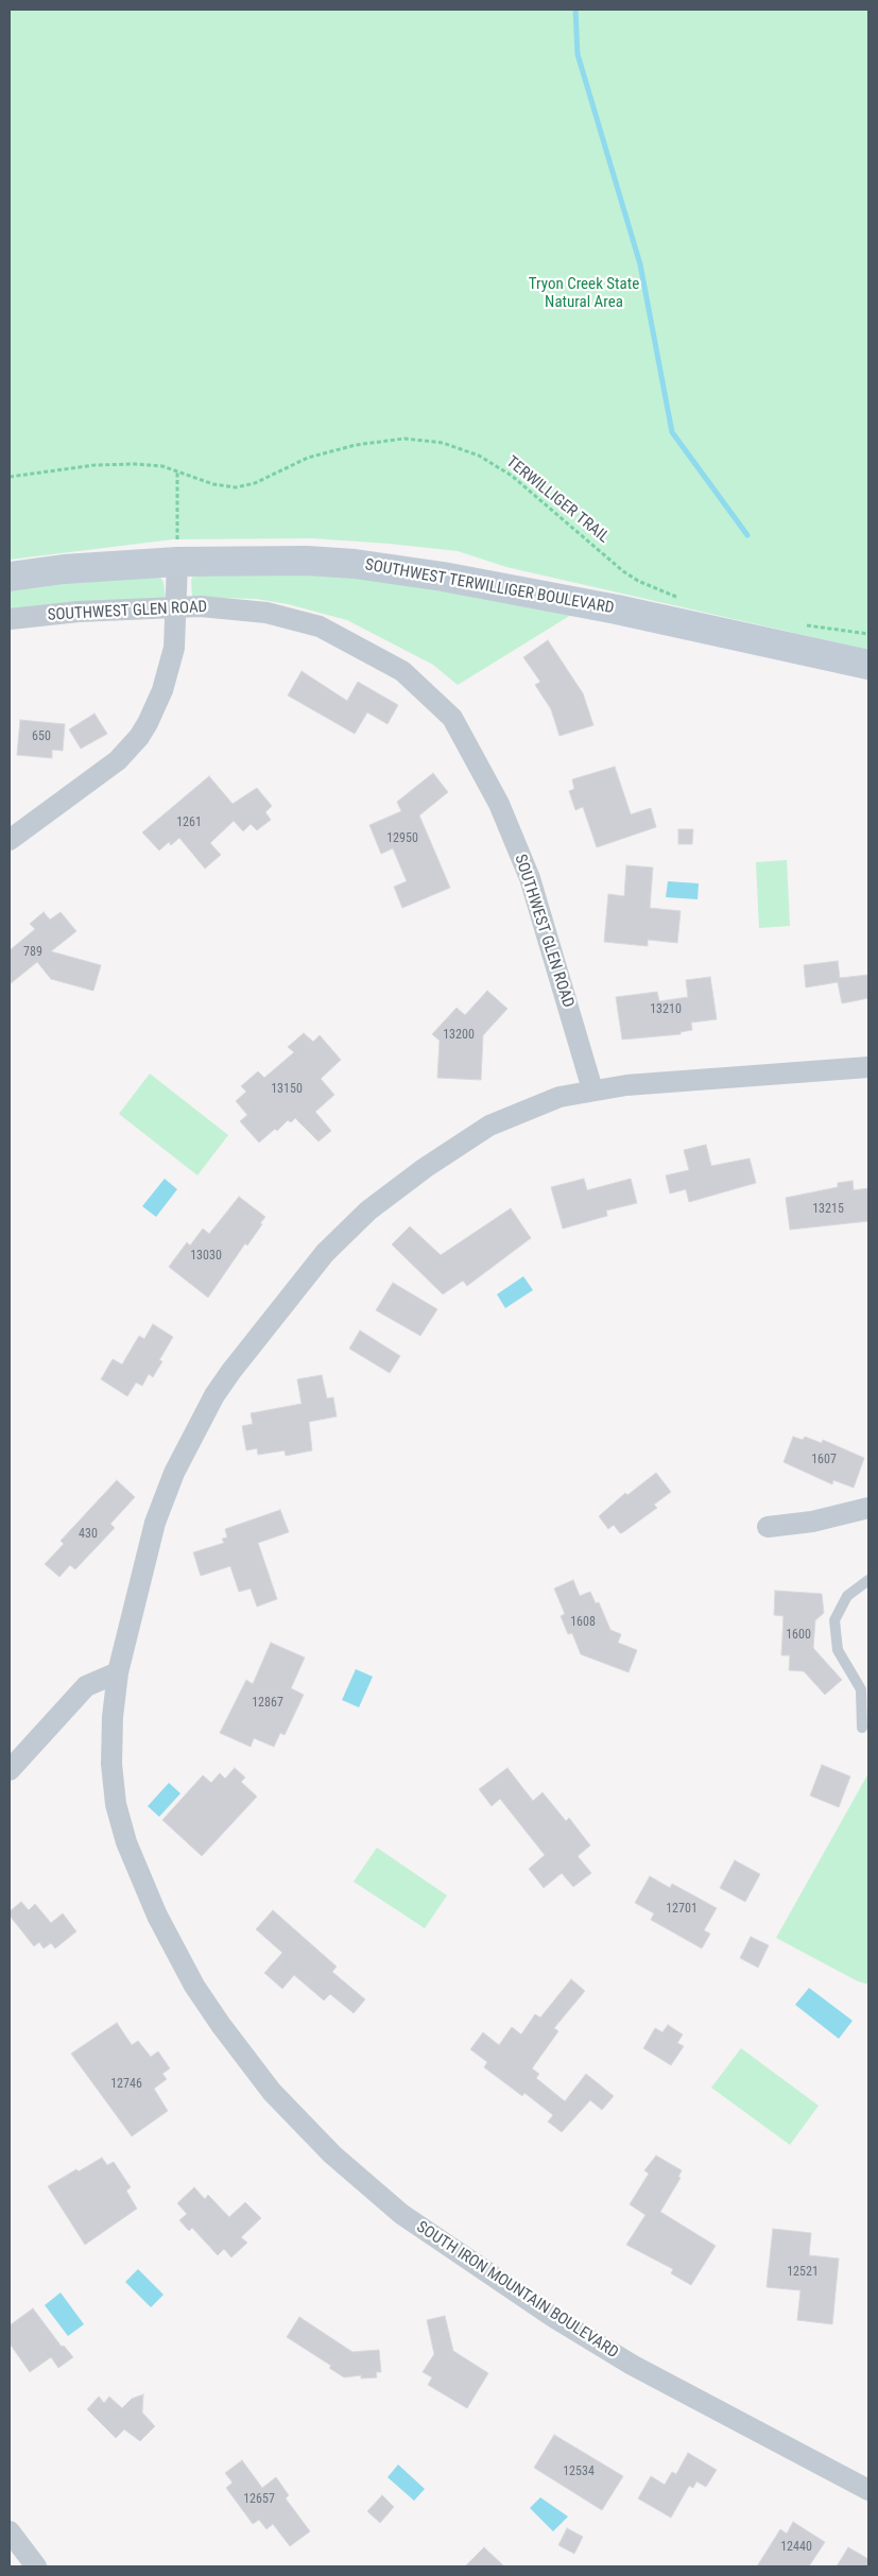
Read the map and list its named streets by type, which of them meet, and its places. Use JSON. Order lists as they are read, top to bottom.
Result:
{
  "streets": {
    "main road": ["SOUTHWEST TERWILLIGER BOULEVARD"],
    "street": ["SOUTHWEST GLEN ROAD", "SOUTH IRON MOUNTAIN BOULEVARD"],
    "path": ["TERWILLIGER TRAIL"]
  },
  "crossings": [
    ["SOUTHWEST GLEN ROAD", "SOUTH IRON MOUNTAIN BOULEVARD"]
  ],
  "parks": ["Tryon Creek State Natural Area"],
  "house_numbers": [
    "650",
    "1261",
    "12950",
    "789",
    "13210",
    "13200",
    "13150",
    "13215",
    "13030",
    "1607",
    "430",
    "1608",
    "1600",
    "12867",
    "12701",
    "12746",
    "12521",
    "12534",
    "12657",
    "12440"
  ]
}
